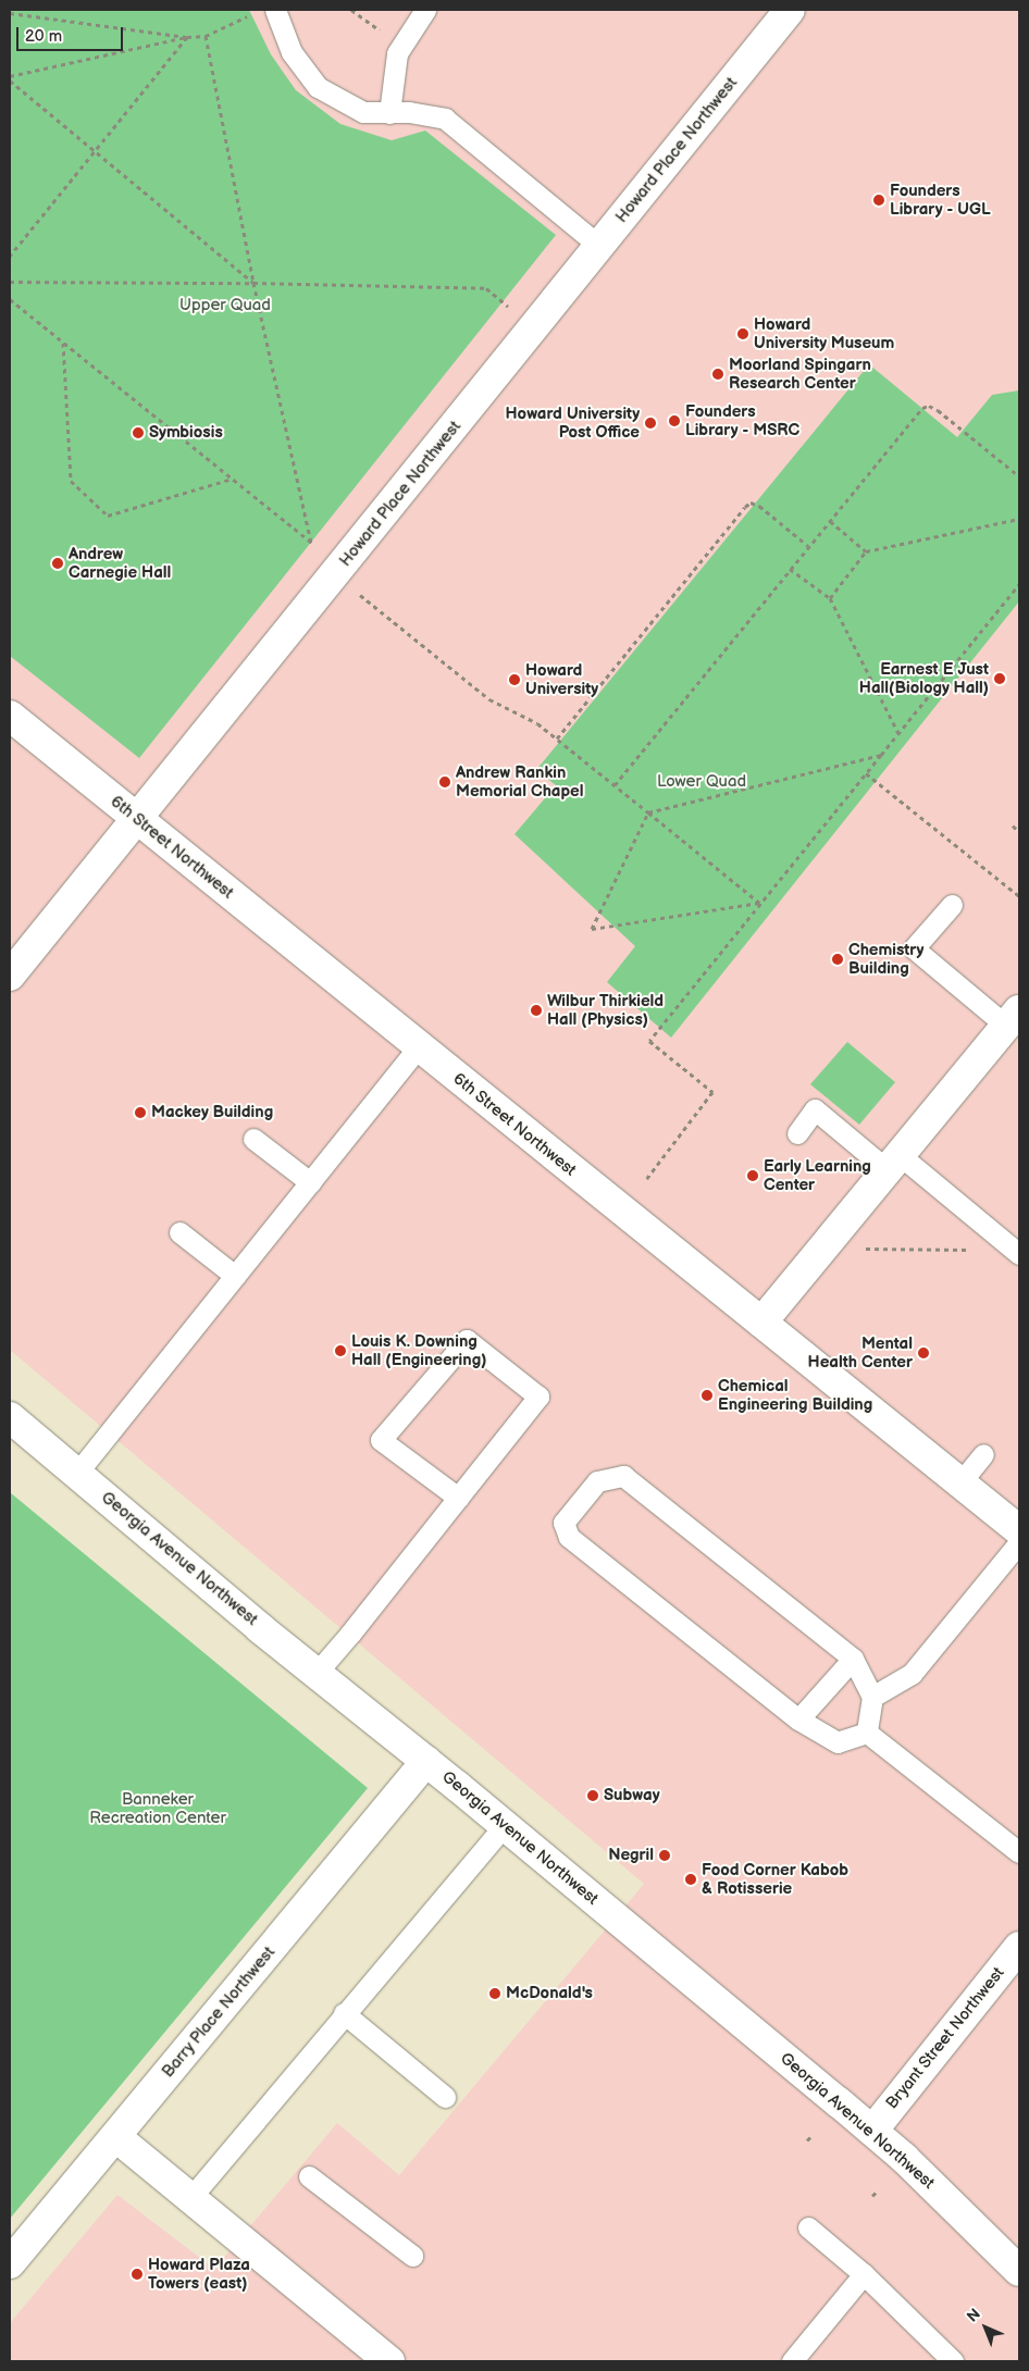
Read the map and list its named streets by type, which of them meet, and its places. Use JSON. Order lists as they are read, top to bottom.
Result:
{
  "streets": {
    "main road": [
      "Howard Place Northwest",
      "6th Street Northwest",
      "Georgia Avenue Northwest",
      "Barry Place Northwest",
      "Bryant Street Northwest"
    ]
  },
  "crossings": [
    ["Howard Place Northwest", "6th Street Northwest"],
    ["Georgia Avenue Northwest", "Barry Place Northwest"],
    ["Georgia Avenue Northwest", "Bryant Street Northwest"]
  ],
  "parks": ["Upper Quad", "Lower Quad", "Banneker Recreation Center"],
  "places": [
    "Founders Library - UGL",
    "Howard University Museum",
    "Moorland Spingarn Research Center",
    "Founders Library - MSRC",
    "Howard University Post Office",
    "Symbiosis",
    "Andrew Carnegie Hall",
    "Earnest E Just Hall(Biology Hall)",
    "Howard University",
    "Andrew Rankin Memorial Chapel",
    "Chemistry Building",
    "Wilbur Thirkield Hall (Physics)",
    "Mackey Building",
    "Early Learning Center",
    "Louis K. Downing Hall (Engineering)",
    "Mental Health Center",
    "Chemical Engineering Building",
    "Subway",
    "Negril",
    "Food Corner Kabob & Rotisserie",
    "McDonald's",
    "Howard Plaza Towers (east)"
  ],
  "scale_bar": "20 m",
  "north": "top left"
}
